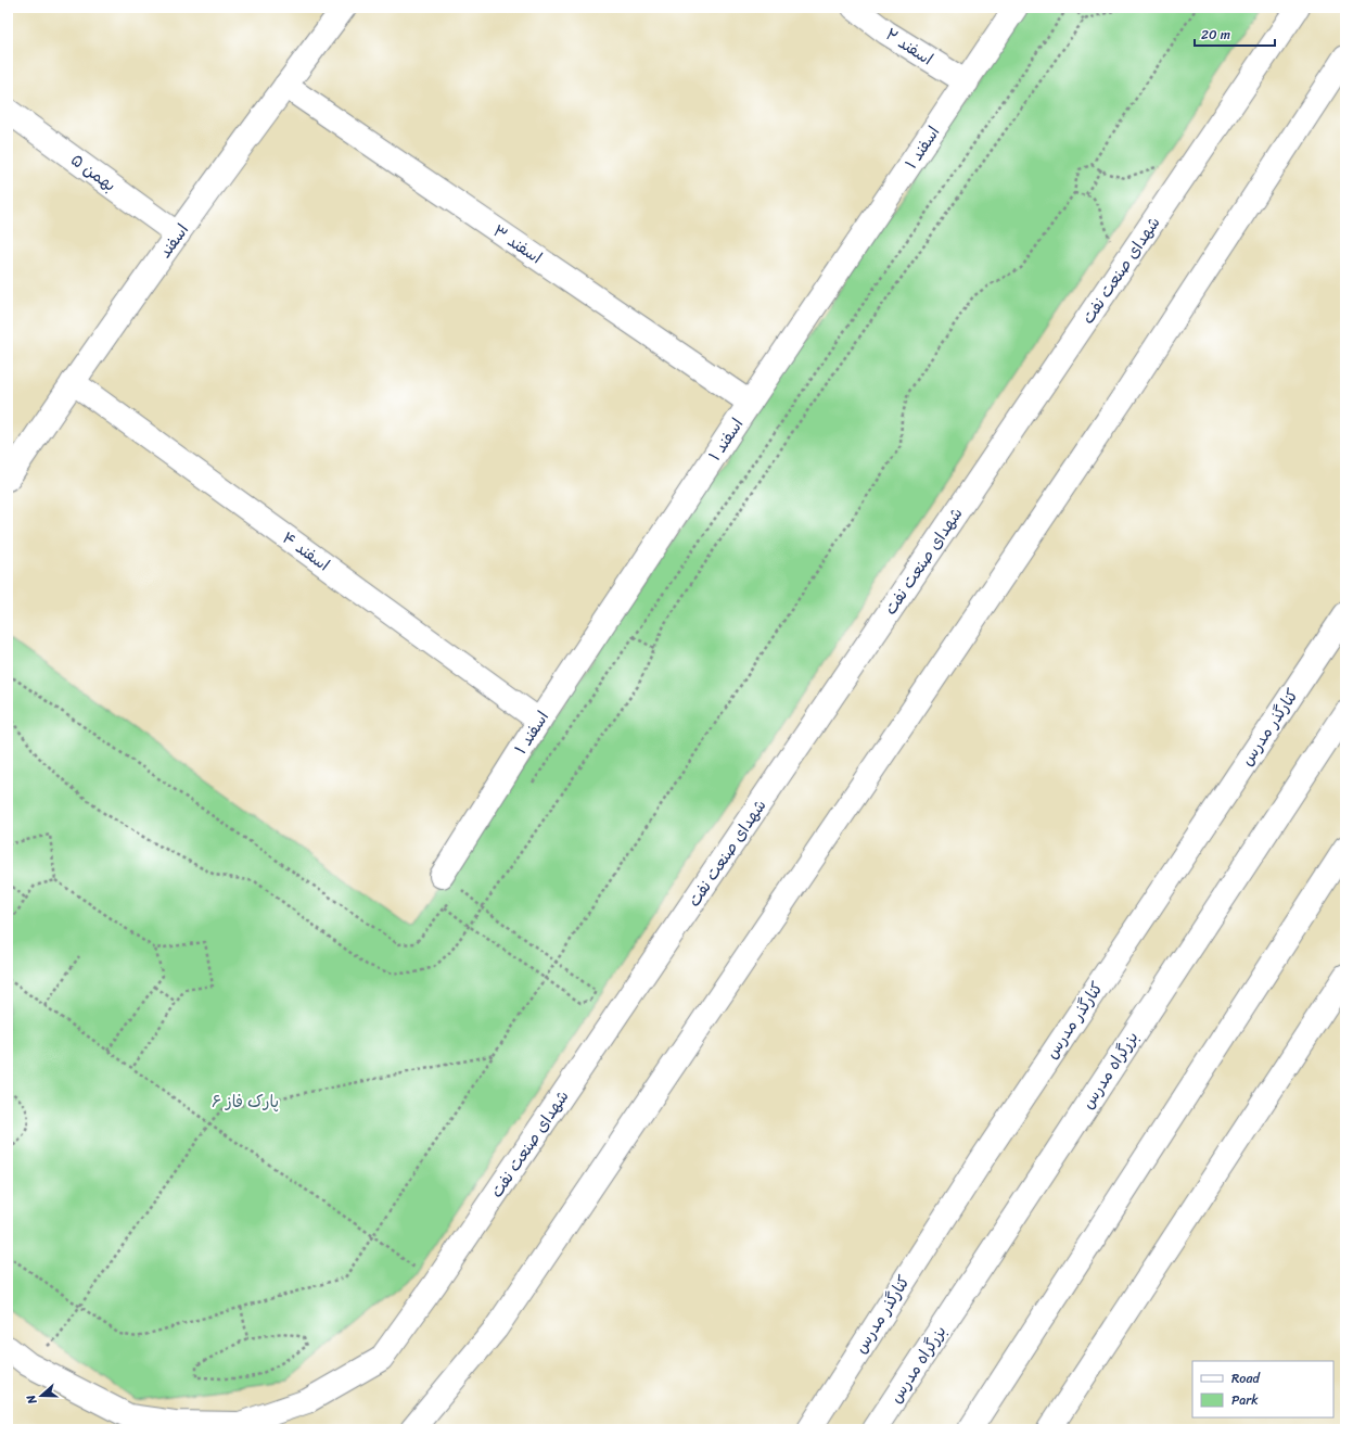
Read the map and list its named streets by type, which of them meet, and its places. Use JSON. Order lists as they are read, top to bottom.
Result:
{
  "streets": {
    "main road": [
      "اسفند ۲",
      "اسفند ۱",
      "بهمن ۵",
      "اسفند",
      "اسفند ۳",
      "شهدای صنعت نفت",
      "اسفند ۴",
      "کنارگذر مدرس",
      "بزرگراه مدرس"
    ]
  },
  "crossings": [
    ["اسفند ۲", "اسفند ۱"],
    ["اسفند ۱", "اسفند ۳"],
    ["اسفند ۱", "اسفند ۴"],
    ["بهمن ۵", "اسفند"],
    ["اسفند", "اسفند ۳"],
    ["اسفند", "اسفند ۴"]
  ],
  "parks": ["پارک فاز ۶"],
  "legend": ["Road", "Park"],
  "scale_bar": "20 m",
  "north": "left"
}
